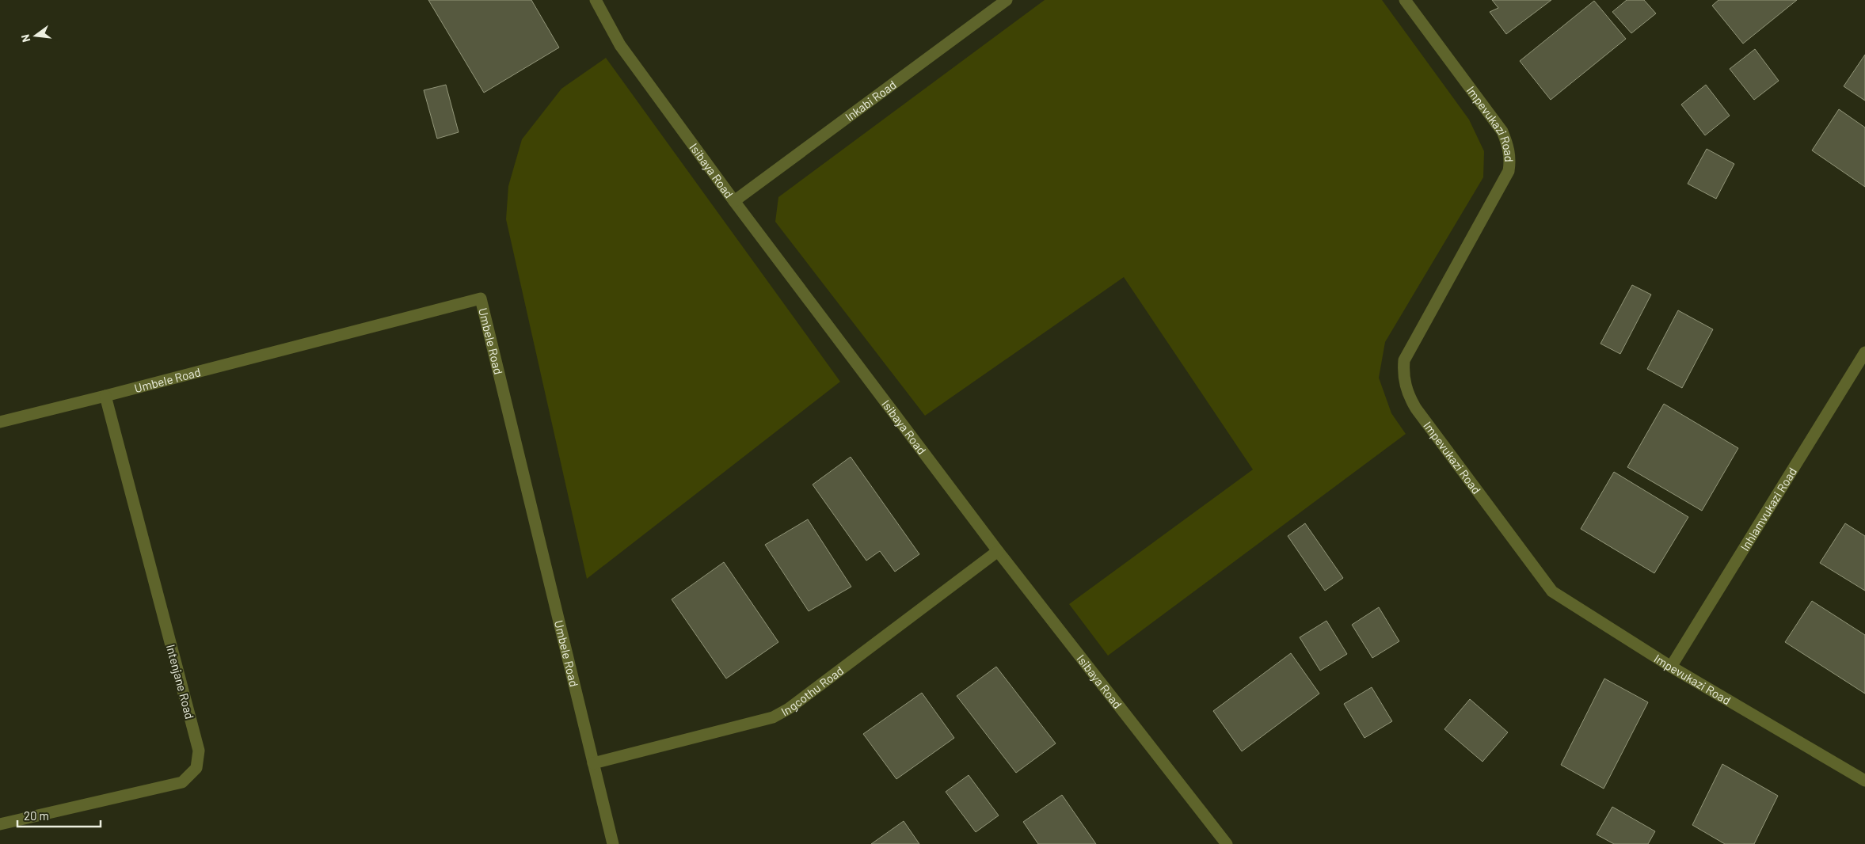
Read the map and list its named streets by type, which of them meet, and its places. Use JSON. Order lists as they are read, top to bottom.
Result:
{
  "streets": {
    "street": [
      "Inkabi Road",
      "Impevukazi Road",
      "Isibaya Road",
      "Umbele Road",
      "Inhlamvukazi Road",
      "Intenjane Road",
      "Ingcothu Road"
    ]
  },
  "crossings": [
    ["Inkabi Road", "Isibaya Road"],
    ["Impevukazi Road", "Inhlamvukazi Road"],
    ["Isibaya Road", "Ingcothu Road"],
    ["Umbele Road", "Intenjane Road"],
    ["Umbele Road", "Ingcothu Road"]
  ],
  "scale_bar": "20 m",
  "north": "left"
}
